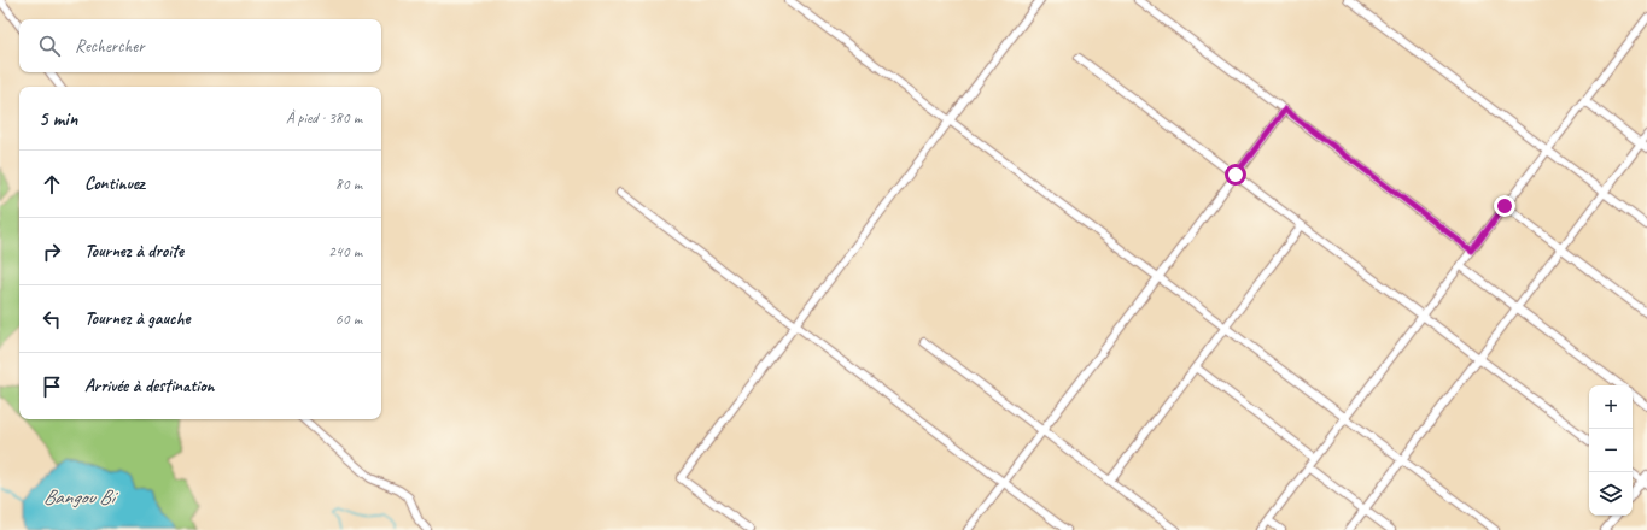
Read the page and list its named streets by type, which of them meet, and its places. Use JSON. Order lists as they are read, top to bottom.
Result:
{
  "water": ["Bangou Bi"],
  "page": {
    "search": "Rechercher",
    "heading": ["5 min", "À pied · 380 m"],
    "list": [
      ["Continuez", "80 m"],
      ["Tournez à droite", "240 m"],
      ["Tournez à gauche", "60 m"],
      "Arrivée à destination"
    ],
    "map_buttons": ["+", "−"]
  }
}
